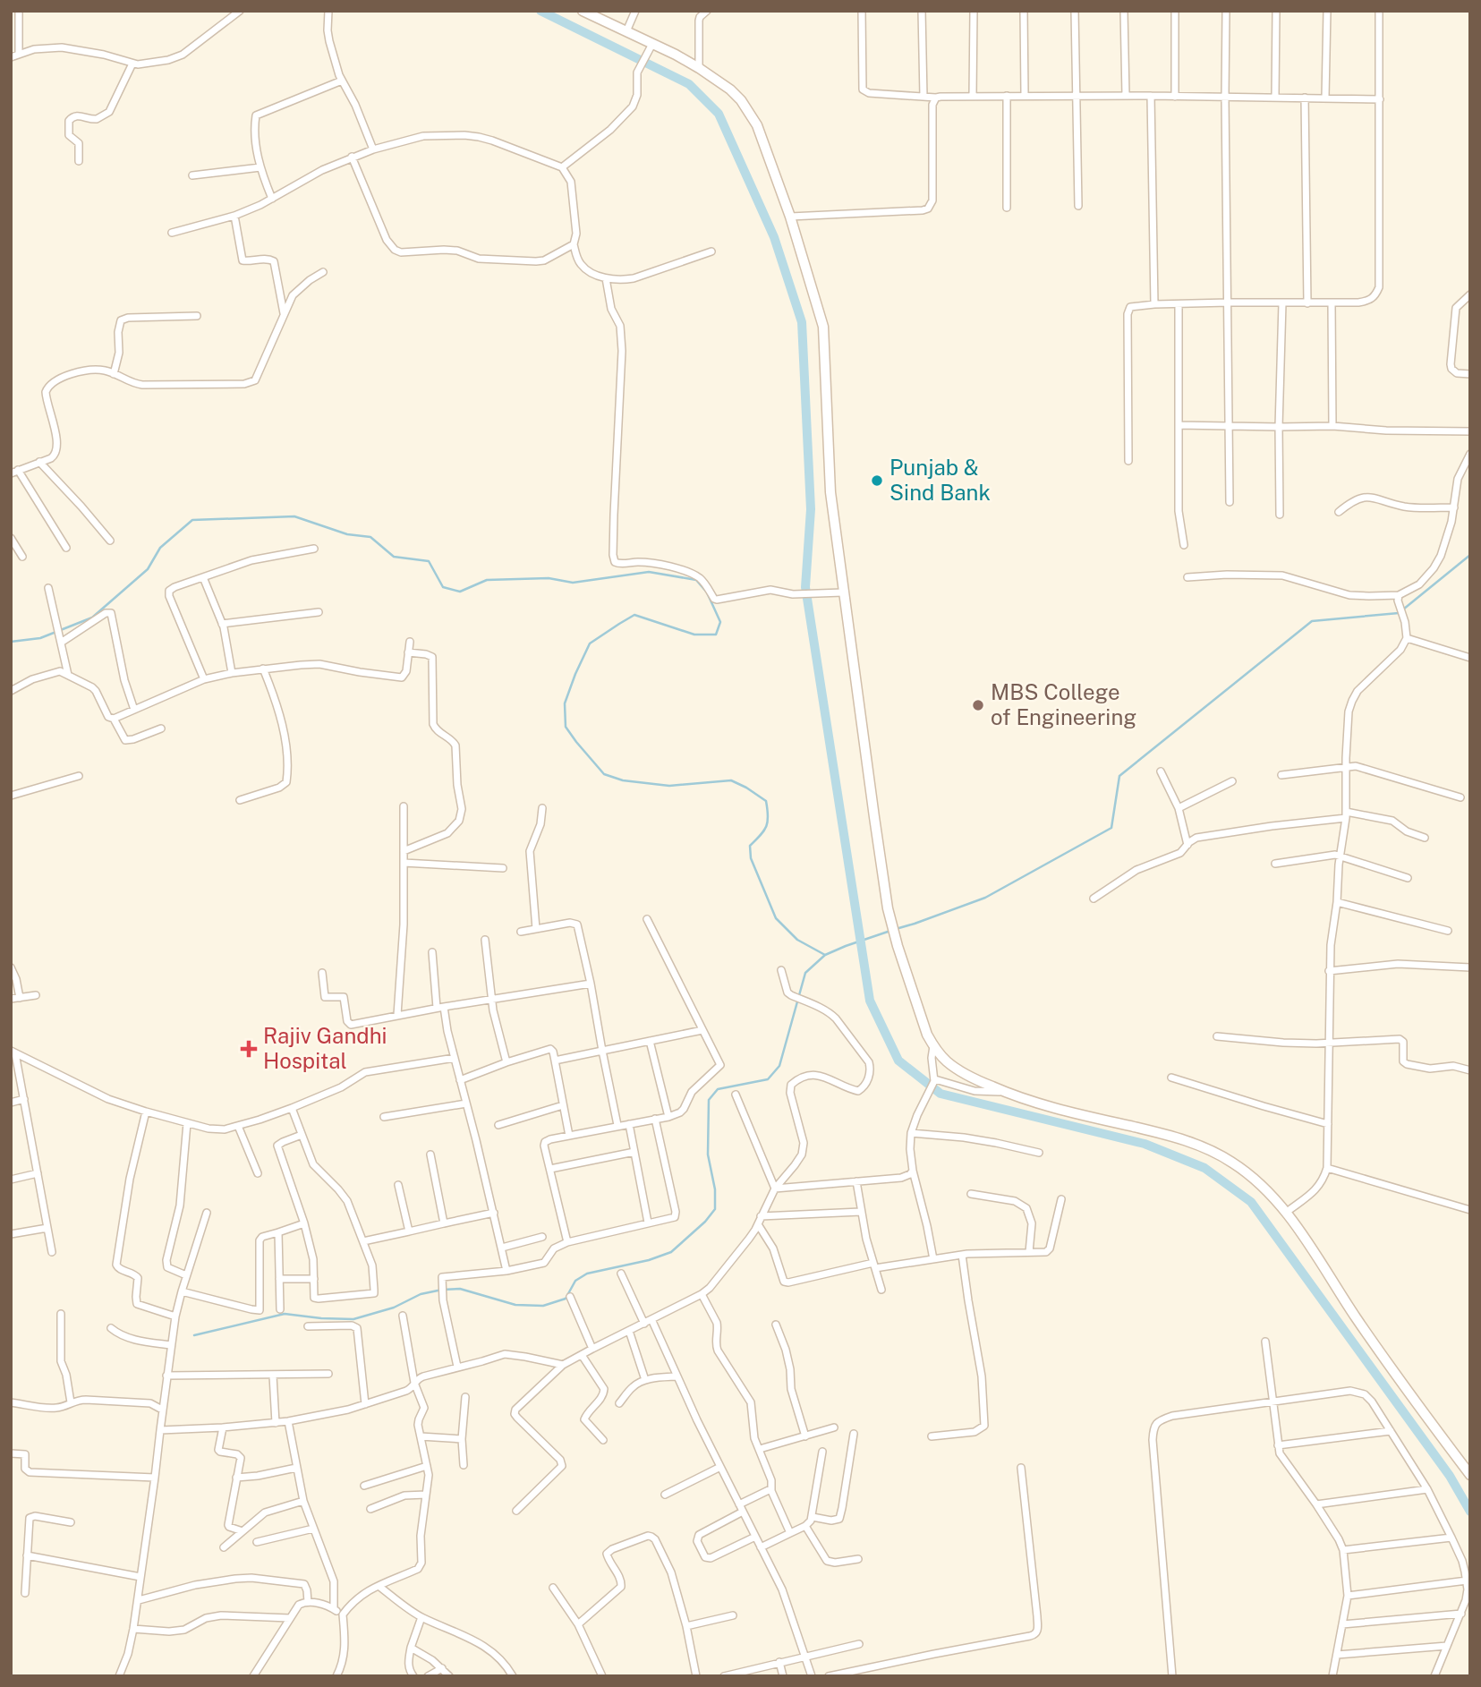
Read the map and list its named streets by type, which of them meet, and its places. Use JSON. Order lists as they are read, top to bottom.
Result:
{
  "places": {
    "other": ["Punjab & Sind Bank", "MBS College of Engineering"],
    "health": ["Rajiv Gandhi Hospital"]
  }
}
